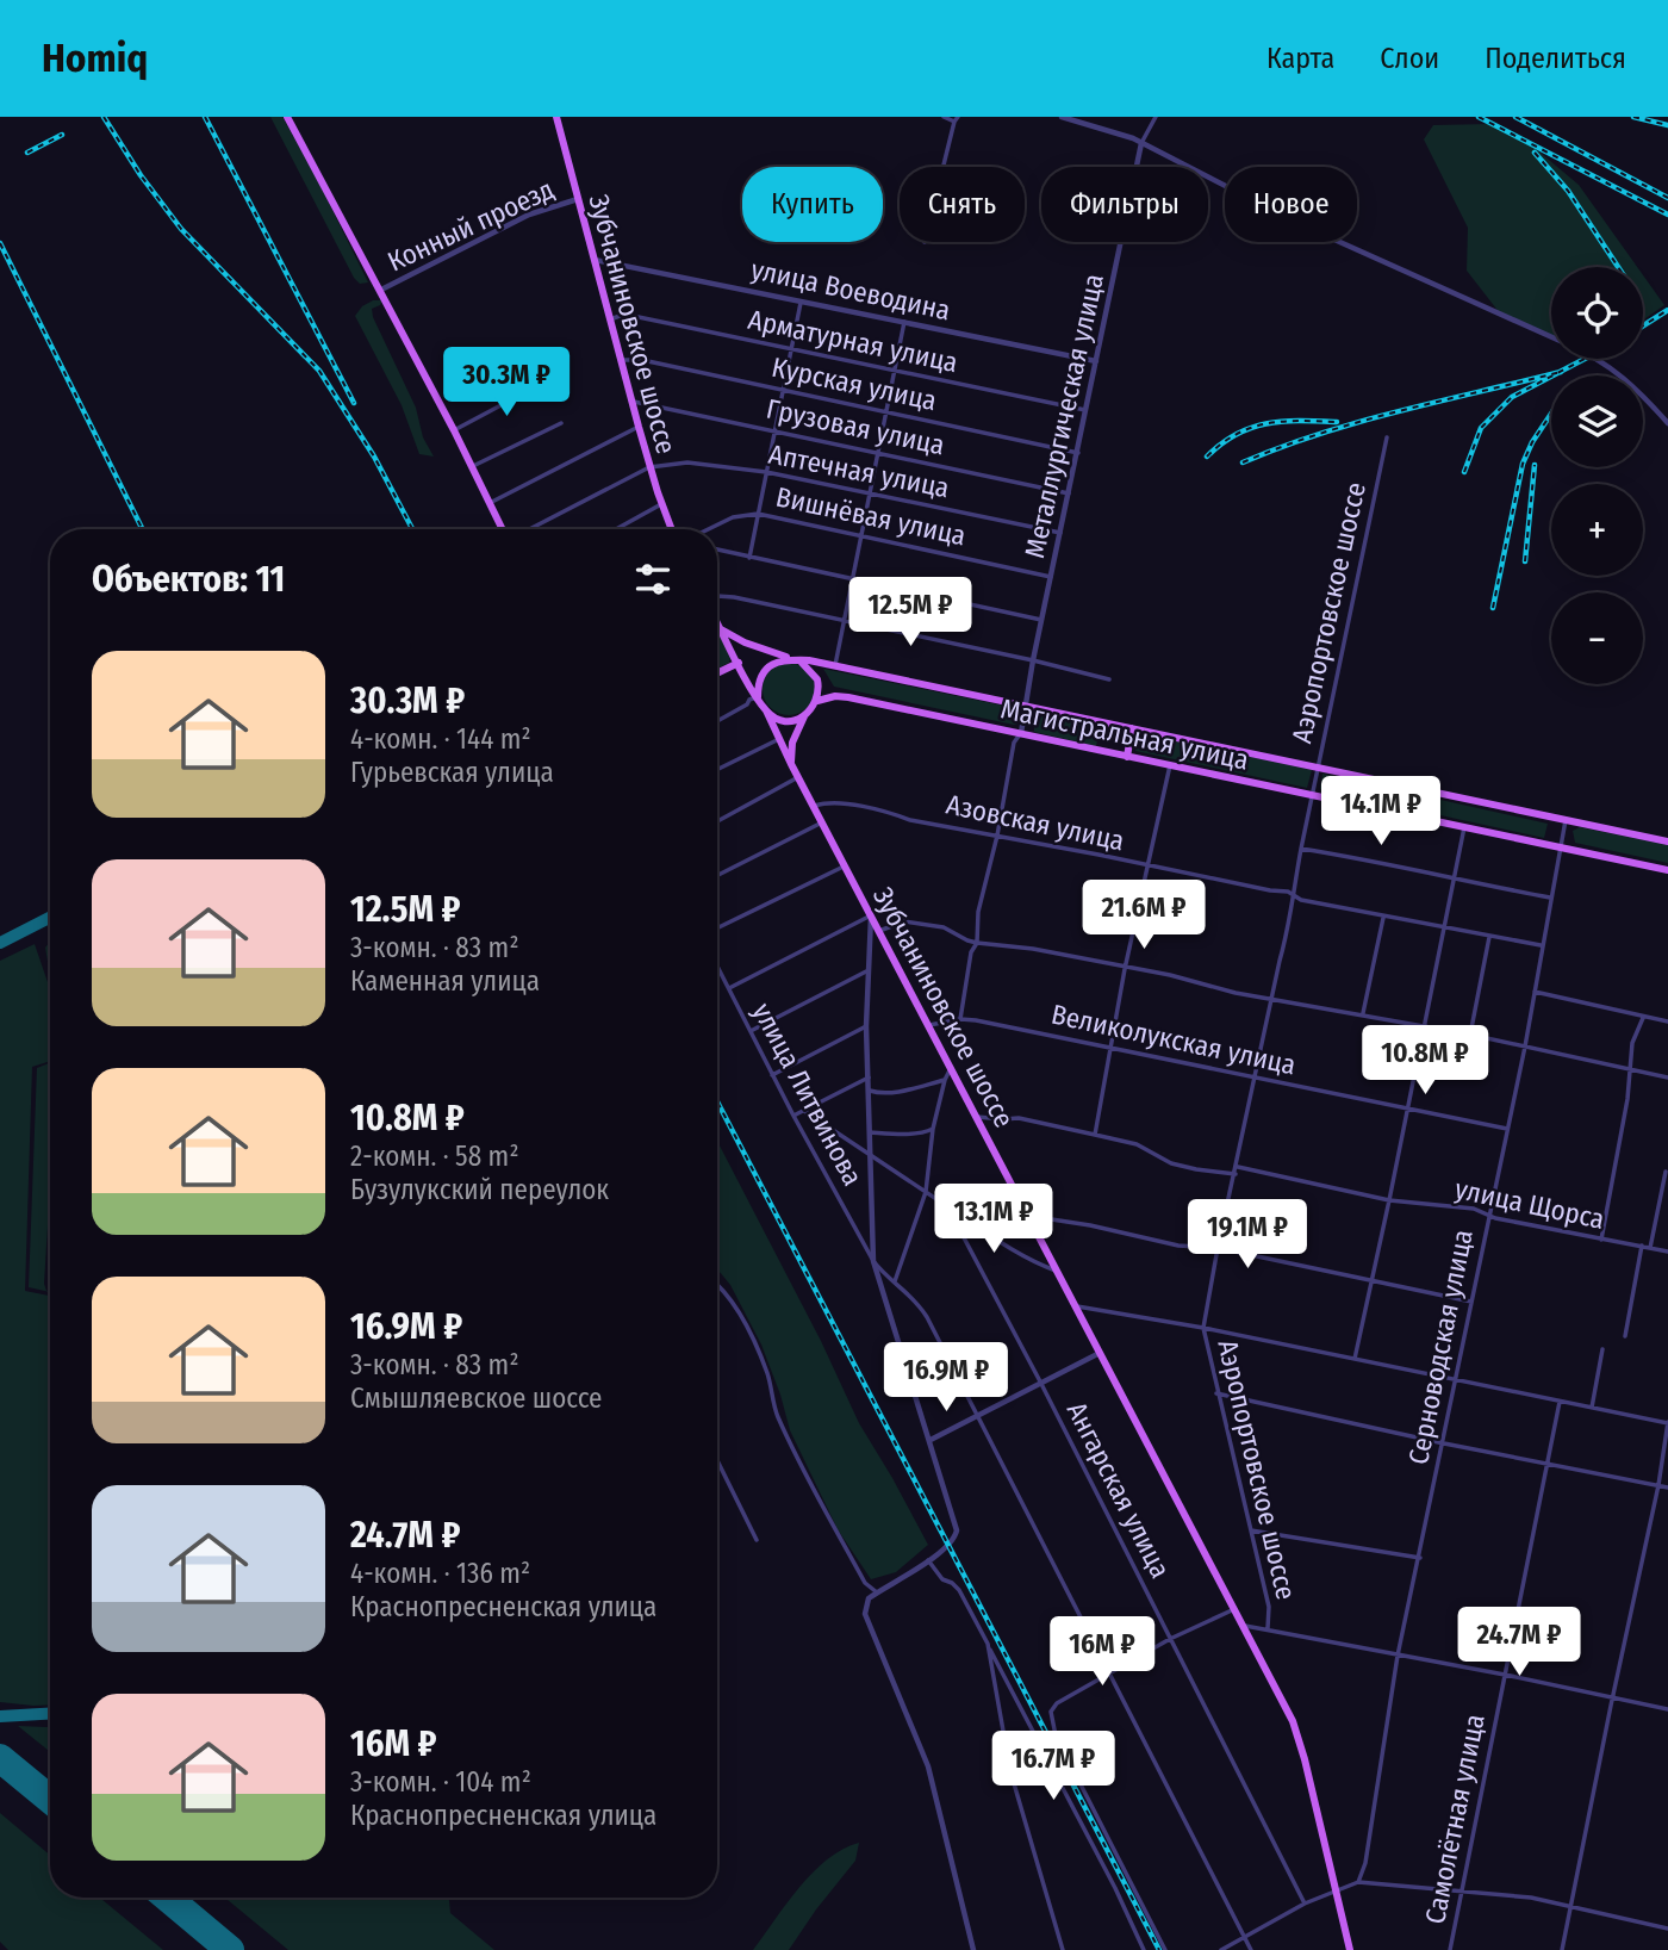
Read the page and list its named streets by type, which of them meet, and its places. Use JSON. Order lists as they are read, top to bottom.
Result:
{
  "streets": {
    "main road": ["Зубчаниновское шоссе", "Аэропортовское шоссе", "Магистральная улица"],
    "street": [
      "Конный проезд",
      "улица Воеводина",
      "Арматурная улица",
      "Курская улица",
      "Металлургическая улица",
      "Грузовая улица",
      "Аптечная улица",
      "Вишнёвая улица",
      "Азовская улица",
      "Великолукская улица",
      "улица Литвинова",
      "улица Щорса",
      "Серноводская улица",
      "Ангарская улица",
      "Самолётная улица"
    ]
  },
  "crossings": [
    ["Конный проезд", "Зубчаниновское шоссе"],
    ["улица Воеводина", "Зубчаниновское шоссе"],
    ["улица Воеводина", "Металлургическая улица"],
    ["Зубчаниновское шоссе", "Арматурная улица"],
    ["Зубчаниновское шоссе", "Курская улица"],
    ["Зубчаниновское шоссе", "Грузовая улица"],
    ["Зубчаниновское шоссе", "Аптечная улица"],
    ["Зубчаниновское шоссе", "Аэропортовское шоссе"],
    ["Зубчаниновское шоссе", "Магистральная улица"],
    ["Зубчаниновское шоссе", "Азовская улица"],
    ["Зубчаниновское шоссе", "Великолукская улица"],
    ["Зубчаниновское шоссе", "улица Щорса"],
    ["Арматурная улица", "Металлургическая улица"],
    ["Курская улица", "Металлургическая улица"],
    ["Металлургическая улица", "Грузовая улица"],
    ["Металлургическая улица", "Аптечная улица"],
    ["Металлургическая улица", "Вишнёвая улица"],
    ["Металлургическая улица", "Магистральная улица"],
    ["Металлургическая улица", "Азовская улица"],
    ["Металлургическая улица", "Великолукская улица"],
    ["Аэропортовское шоссе", "Магистральная улица"],
    ["Аэропортовское шоссе", "Азовская улица"],
    ["Аэропортовское шоссе", "Великолукская улица"],
    ["Аэропортовское шоссе", "улица Щорса"],
    ["Магистральная улица", "Серноводская улица"],
    ["Азовская улица", "Серноводская улица"],
    ["Великолукская улица", "Серноводская улица"],
    ["улица Щорса", "Серноводская улица"]
  ],
  "page": {
    "header": "Homiq",
    "nav": ["Карта", "Слои", "Поделиться"],
    "chip": [
      "Купить",
      "Снять",
      "Фильтры",
      "Новое"
    ],
    "map_buttons": ["+", "−"],
    "price": [
      "30.3M ₽",
      "12.5M ₽",
      "14.1M ₽",
      "21.6M ₽",
      "10.8M ₽",
      "13.1M ₽",
      "19.1M ₽",
      "16.9M ₽",
      "24.7M ₽",
      "16M ₽",
      "16.7M ₽"
    ],
    "heading": "Объектов: 11",
    "list": [
      {
        "name": "30.3M ₽",
        "note": "4-комн. · 144 m² · Гурьевская улица"
      },
      {
        "name": "12.5M ₽",
        "note": "3-комн. · 83 m² · Каменная улица"
      },
      {
        "name": "10.8M ₽",
        "note": "2-комн. · 58 m² · Бузулукский переулок"
      },
      {
        "name": "16.9M ₽",
        "note": "3-комн. · 83 m² · Смышляевское шоссе"
      },
      {
        "name": "24.7M ₽",
        "note": "4-комн. · 136 m² · Краснопресненская улица"
      },
      {
        "name": "16M ₽",
        "note": "3-комн. · 104 m² · Краснопресненская улица"
      }
    ]
  }
}
